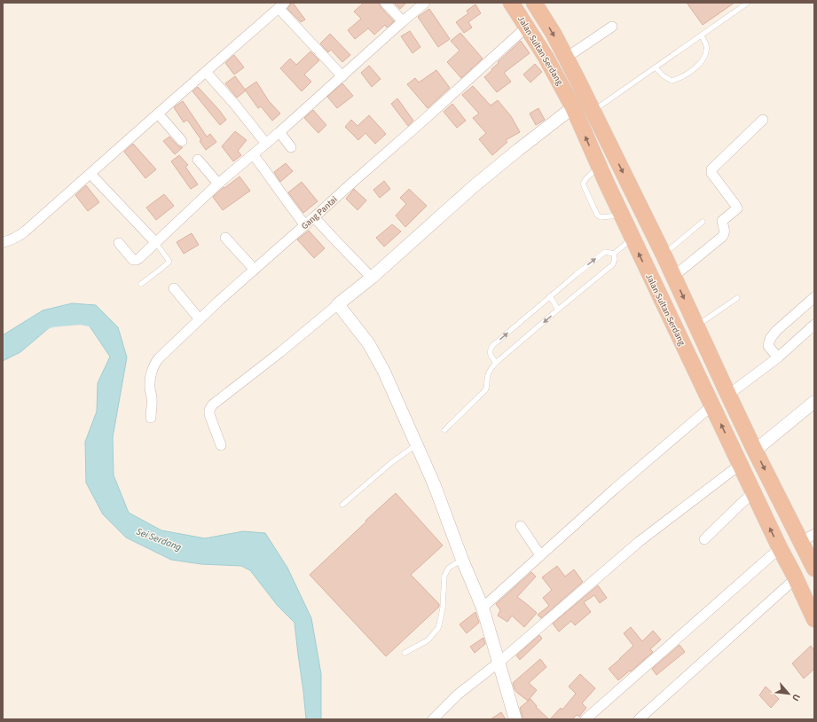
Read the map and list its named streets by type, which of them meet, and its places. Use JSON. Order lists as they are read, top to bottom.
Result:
{
  "streets": {
    "highway": ["Jalan Sultan Serdang"],
    "street": ["Gang Pantai"]
  },
  "crossings": [
    ["Jalan Sultan Serdang", "Gang Pantai"]
  ],
  "water": ["Sei Serdang"],
  "north": "bottom right"
}
